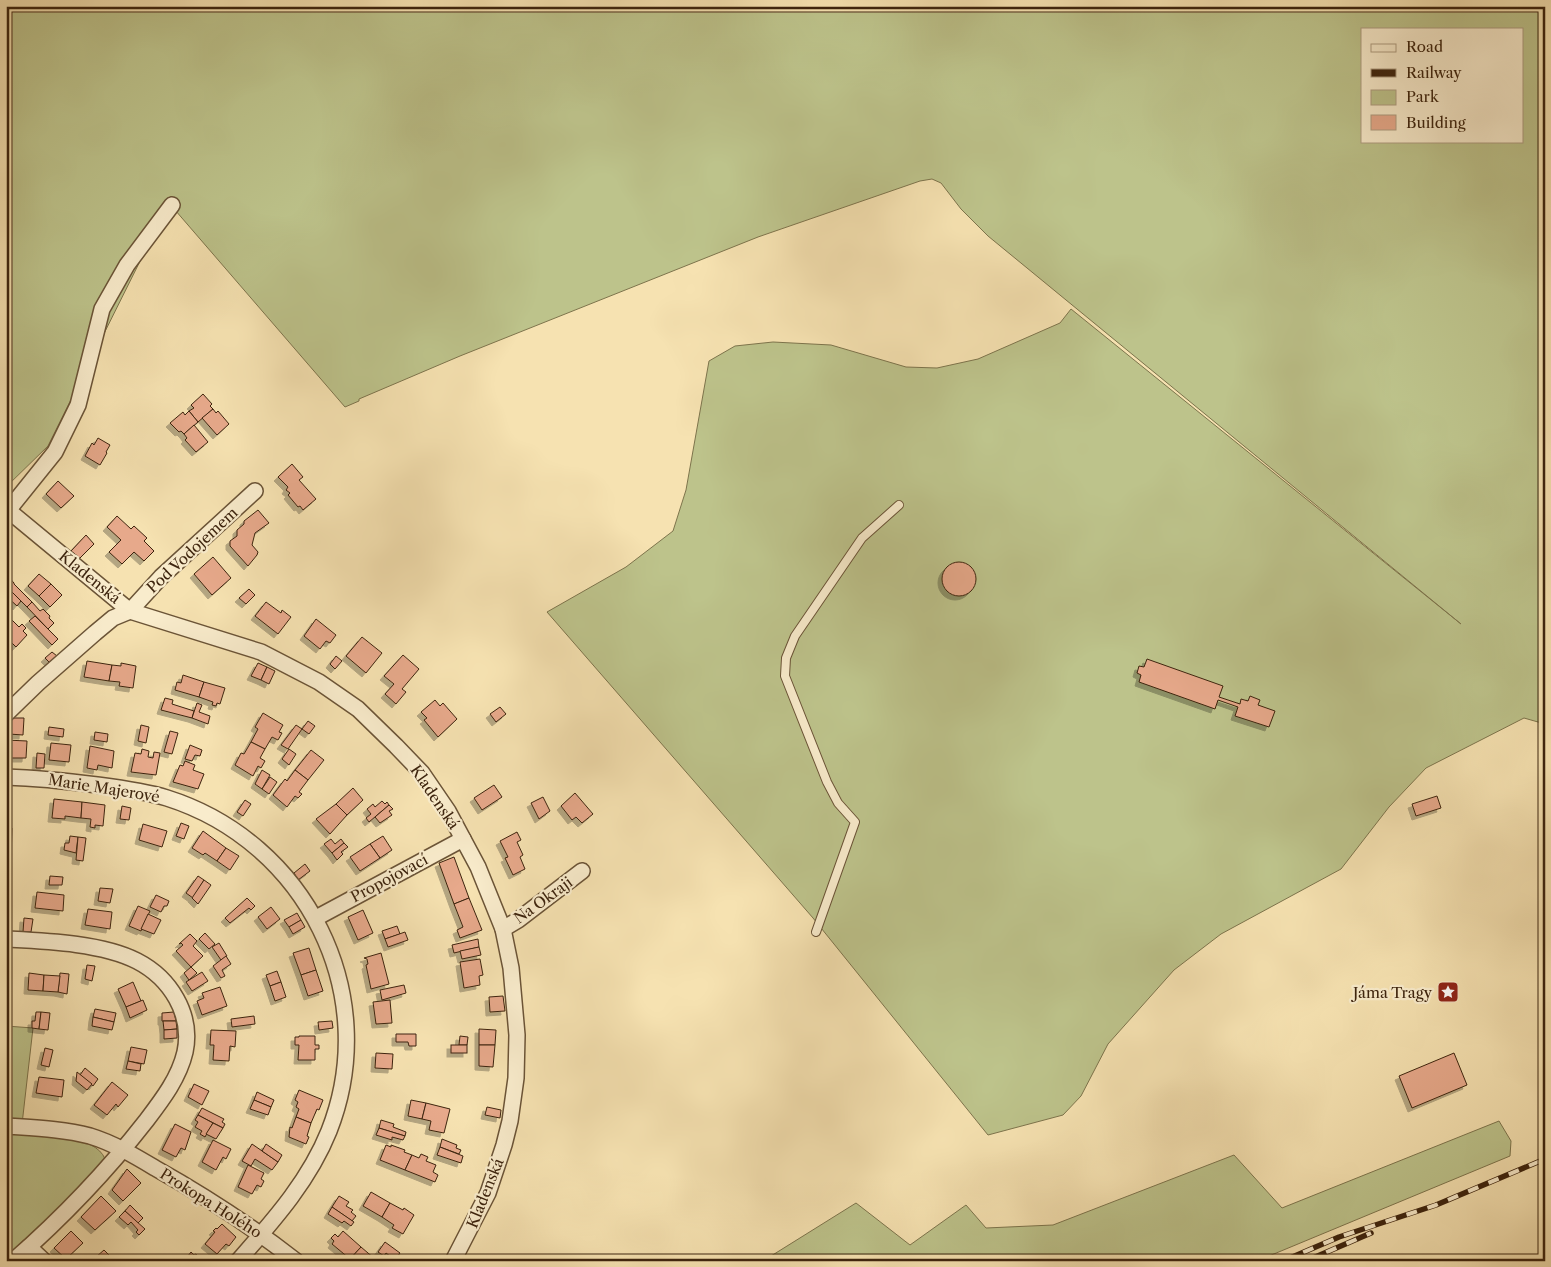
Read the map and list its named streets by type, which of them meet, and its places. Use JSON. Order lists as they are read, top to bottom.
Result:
{
  "streets": {
    "street": [
      "Pod Vodojemem",
      "Kladenská",
      "Marie Majerové",
      "Propojovací",
      "Na Okraji",
      "Prokopa Holého"
    ]
  },
  "crossings": [
    ["Pod Vodojemem", "Kladenská"],
    ["Kladenská", "Propojovací"],
    ["Kladenská", "Na Okraji"],
    ["Marie Majerové", "Propojovací"],
    ["Marie Majerové", "Prokopa Holého"]
  ],
  "places": {
    "place": ["Jáma Tragy"]
  },
  "legend": [
    "Road",
    "Railway",
    "Park",
    "Building"
  ]
}
